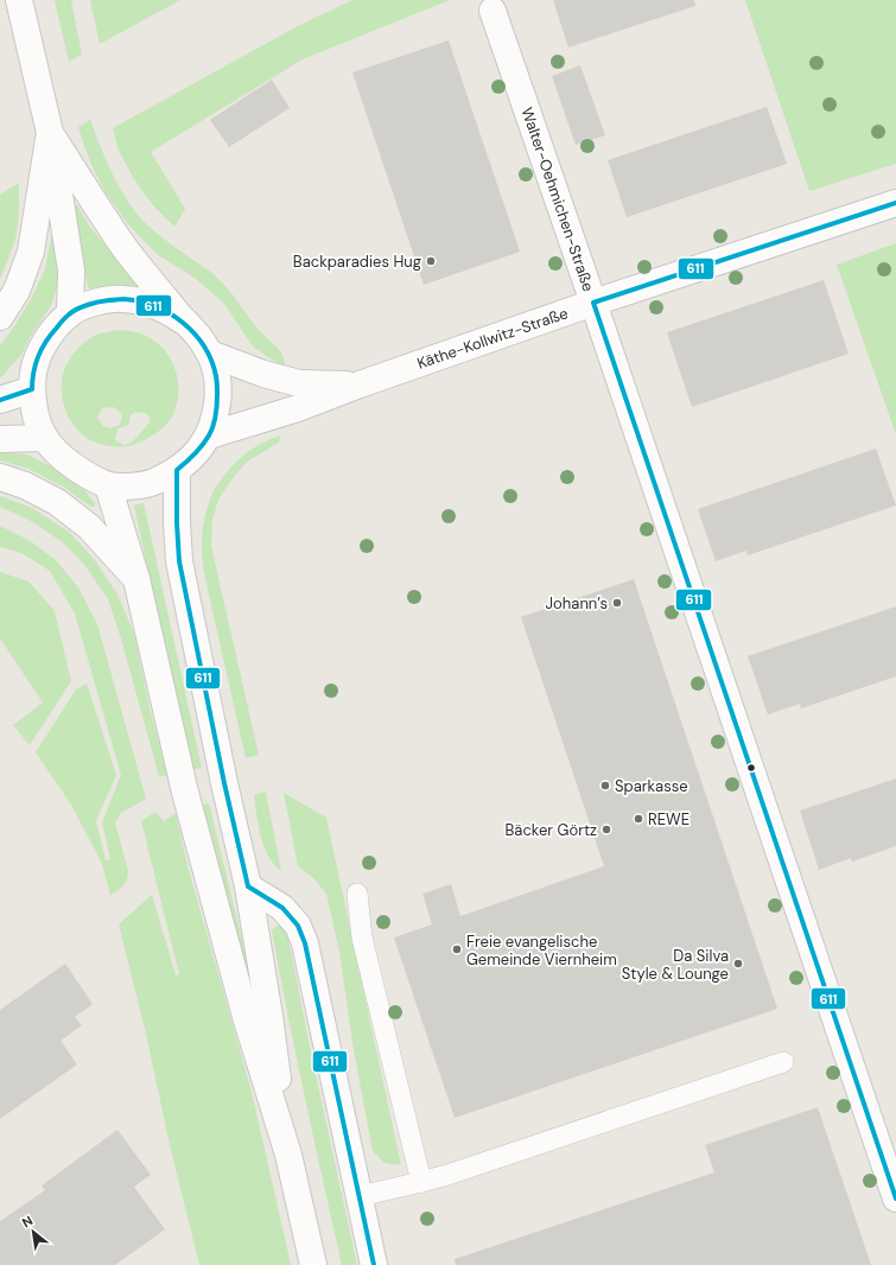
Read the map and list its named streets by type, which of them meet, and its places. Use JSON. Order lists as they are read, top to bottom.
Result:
{
  "streets": {
    "street": ["Walter-Oehmichen-Straße", "Käthe-Kollwitz-Straße"]
  },
  "crossings": [
    ["Walter-Oehmichen-Straße", "Käthe-Kollwitz-Straße"]
  ],
  "places": [
    "Backparadies Hug",
    "Johann’s",
    "Sparkasse",
    "REWE",
    "Bäcker Görtz",
    "Freie evangelische Gemeinde Viernheim",
    "Da Silva Style & Lounge"
  ],
  "lines": ["transit line 611"],
  "north": "top left"
}
